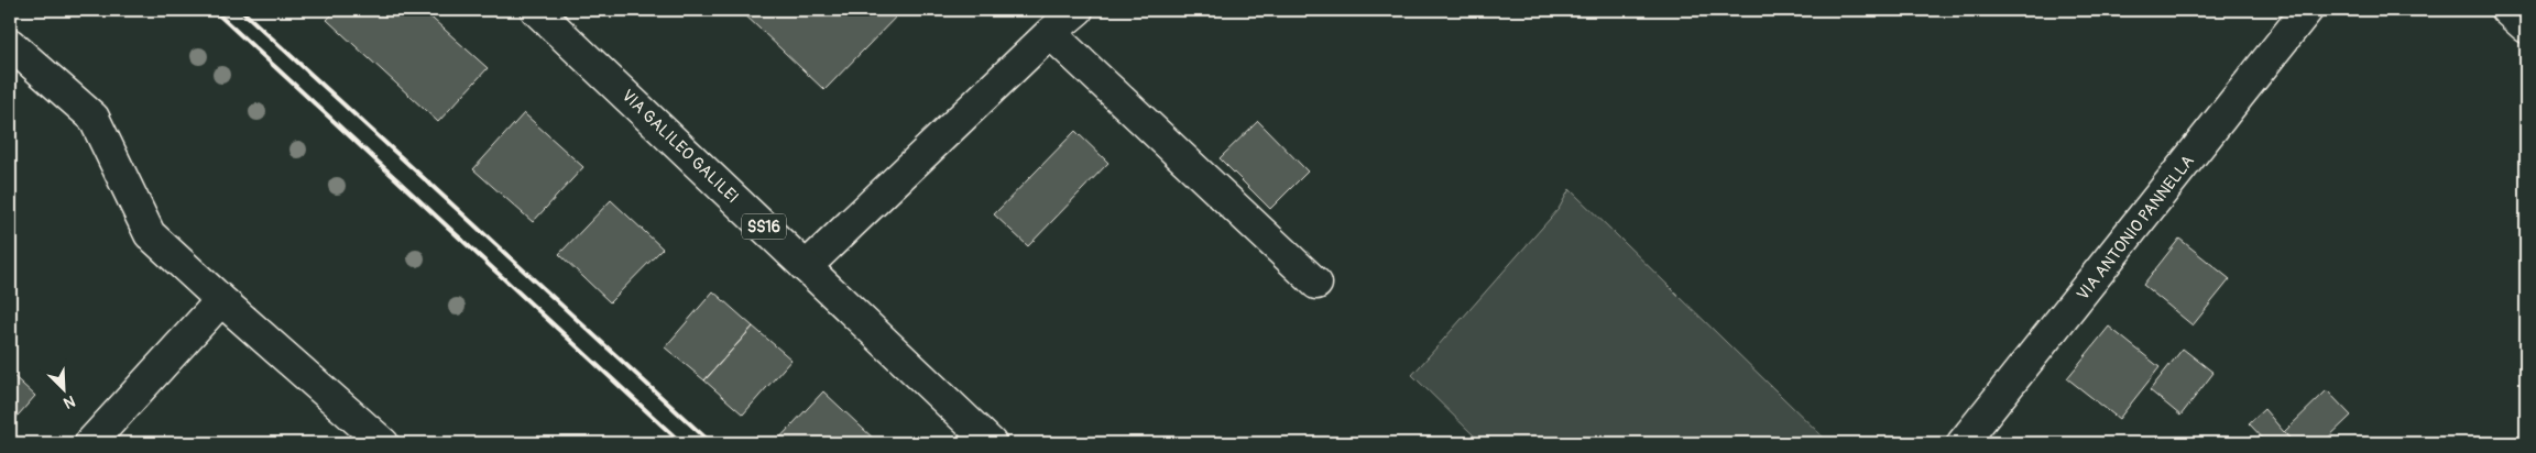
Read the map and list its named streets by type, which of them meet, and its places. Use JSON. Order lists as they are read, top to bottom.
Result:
{
  "streets": {
    "street": ["VIA GALILEO GALILEI", "SS16", "VIA ANTONIO PANNELLA"]
  },
  "north": "bottom right"
}
